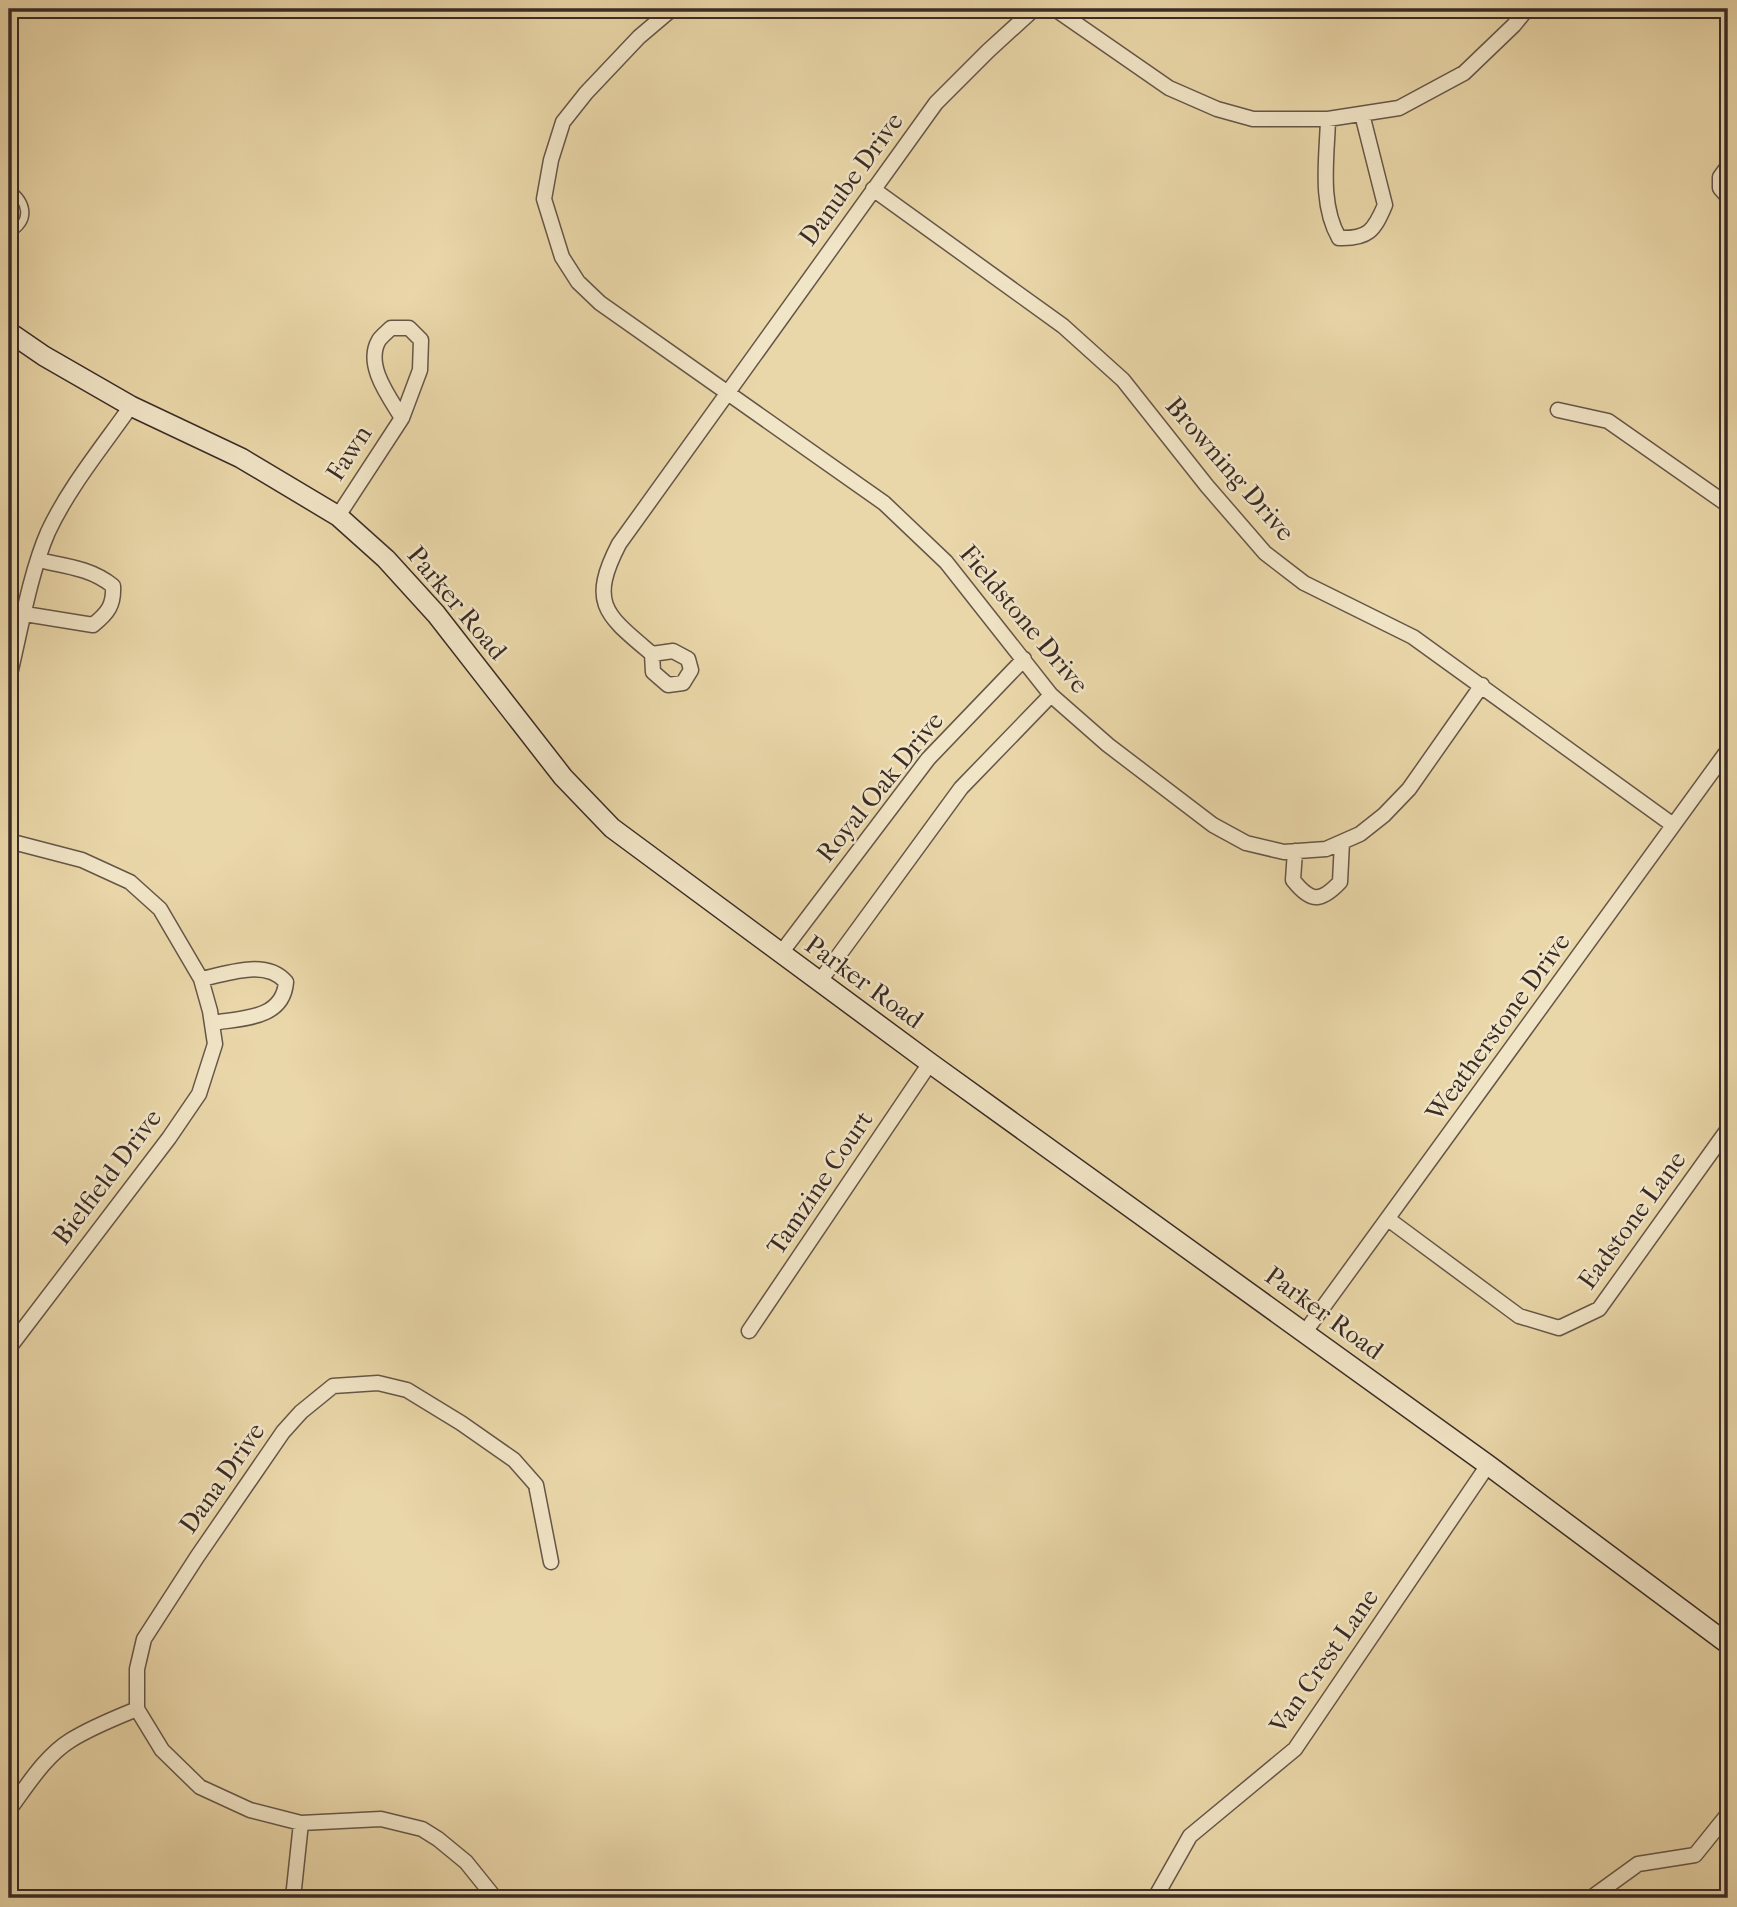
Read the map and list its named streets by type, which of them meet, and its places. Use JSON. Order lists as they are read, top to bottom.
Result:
{
  "streets": {
    "main road": ["Parker Road"],
    "street": [
      "Danube Drive",
      "Fawn",
      "Browning Drive",
      "Fieldstone Drive",
      "Royal Oak Drive",
      "Weatherstone Drive",
      "Bielfield Drive",
      "Tamzine Court",
      "Eadstone Lane",
      "Dana Drive",
      "Van Crest Lane"
    ]
  },
  "crossings": [
    ["Danube Drive", "Browning Drive"],
    ["Danube Drive", "Fieldstone Drive"],
    ["Fawn", "Parker Road"],
    ["Browning Drive", "Fieldstone Drive"],
    ["Browning Drive", "Weatherstone Drive"],
    ["Parker Road", "Royal Oak Drive"],
    ["Parker Road", "Weatherstone Drive"],
    ["Parker Road", "Tamzine Court"],
    ["Parker Road", "Van Crest Lane"],
    ["Fieldstone Drive", "Royal Oak Drive"],
    ["Weatherstone Drive", "Eadstone Lane"]
  ]
}
